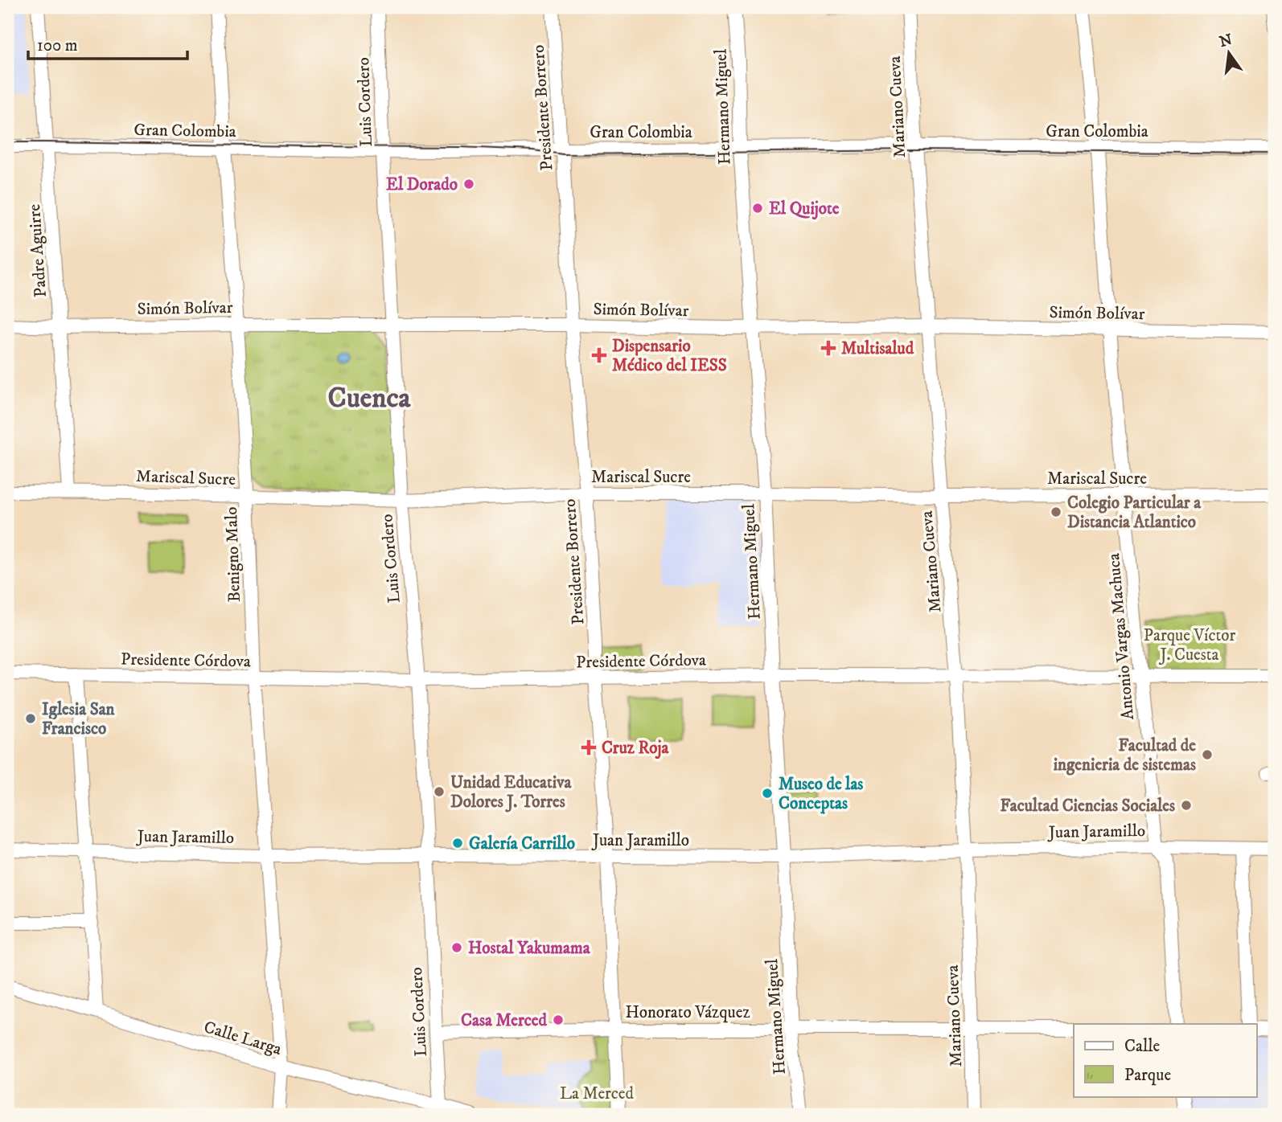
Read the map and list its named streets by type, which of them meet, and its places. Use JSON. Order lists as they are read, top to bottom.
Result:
{
  "streets": {
    "street": [
      "Luis Cordero",
      "Hermano Miguel",
      "Mariano Cueva",
      "Presidente Borrero",
      "Gran Colombia",
      "Padre Aguirre",
      "Simón Bolívar",
      "Mariscal Sucre",
      "Benigno Malo",
      "Antonio Vargas Machuca",
      "Presidente Córdova",
      "Juan Jaramillo",
      "Honorato Vázquez",
      "Calle Larga"
    ]
  },
  "crossings": [
    ["Luis Cordero", "Gran Colombia"],
    ["Luis Cordero", "Simón Bolívar"],
    ["Luis Cordero", "Mariscal Sucre"],
    ["Luis Cordero", "Presidente Córdova"],
    ["Luis Cordero", "Juan Jaramillo"],
    ["Luis Cordero", "Honorato Vázquez"],
    ["Luis Cordero", "Calle Larga"],
    ["Hermano Miguel", "Gran Colombia"],
    ["Hermano Miguel", "Simón Bolívar"],
    ["Hermano Miguel", "Mariscal Sucre"],
    ["Hermano Miguel", "Presidente Córdova"],
    ["Hermano Miguel", "Juan Jaramillo"],
    ["Hermano Miguel", "Honorato Vázquez"],
    ["Mariano Cueva", "Gran Colombia"],
    ["Mariano Cueva", "Simón Bolívar"],
    ["Mariano Cueva", "Mariscal Sucre"],
    ["Mariano Cueva", "Presidente Córdova"],
    ["Mariano Cueva", "Juan Jaramillo"],
    ["Mariano Cueva", "Honorato Vázquez"],
    ["Presidente Borrero", "Gran Colombia"],
    ["Presidente Borrero", "Simón Bolívar"],
    ["Presidente Borrero", "Mariscal Sucre"],
    ["Presidente Borrero", "Presidente Córdova"],
    ["Presidente Borrero", "Juan Jaramillo"],
    ["Presidente Borrero", "Honorato Vázquez"],
    ["Gran Colombia", "Padre Aguirre"],
    ["Gran Colombia", "Benigno Malo"],
    ["Gran Colombia", "Antonio Vargas Machuca"],
    ["Padre Aguirre", "Simón Bolívar"],
    ["Padre Aguirre", "Mariscal Sucre"],
    ["Simón Bolívar", "Benigno Malo"],
    ["Simón Bolívar", "Antonio Vargas Machuca"],
    ["Mariscal Sucre", "Benigno Malo"],
    ["Mariscal Sucre", "Antonio Vargas Machuca"],
    ["Benigno Malo", "Presidente Córdova"],
    ["Benigno Malo", "Juan Jaramillo"],
    ["Benigno Malo", "Calle Larga"],
    ["Antonio Vargas Machuca", "Presidente Córdova"],
    ["Antonio Vargas Machuca", "Juan Jaramillo"]
  ],
  "districts": ["Cuenca"],
  "parks": ["Parque Víctor J. Cuesta", "La Merced"],
  "places": {
    "other": [
      "El Dorado",
      "El Quijote",
      "Colegio Particular a Distancia Atlantico",
      "Iglesia San Francisco",
      "Facultad de ingenieria de sistemas",
      "Unidad Educativa Dolores J. Torres",
      "Museo de las Conceptas",
      "Facultad Ciencias Sociales",
      "Galería Carrillo",
      "Hostal Yakumama",
      "Casa Merced"
    ],
    "health": ["Multisalud", "Dispensario Médico del IESS", "Cruz Roja"]
  },
  "legend": ["Calle", "Parque"],
  "scale_bar": "100 m",
  "north": "top"
}
